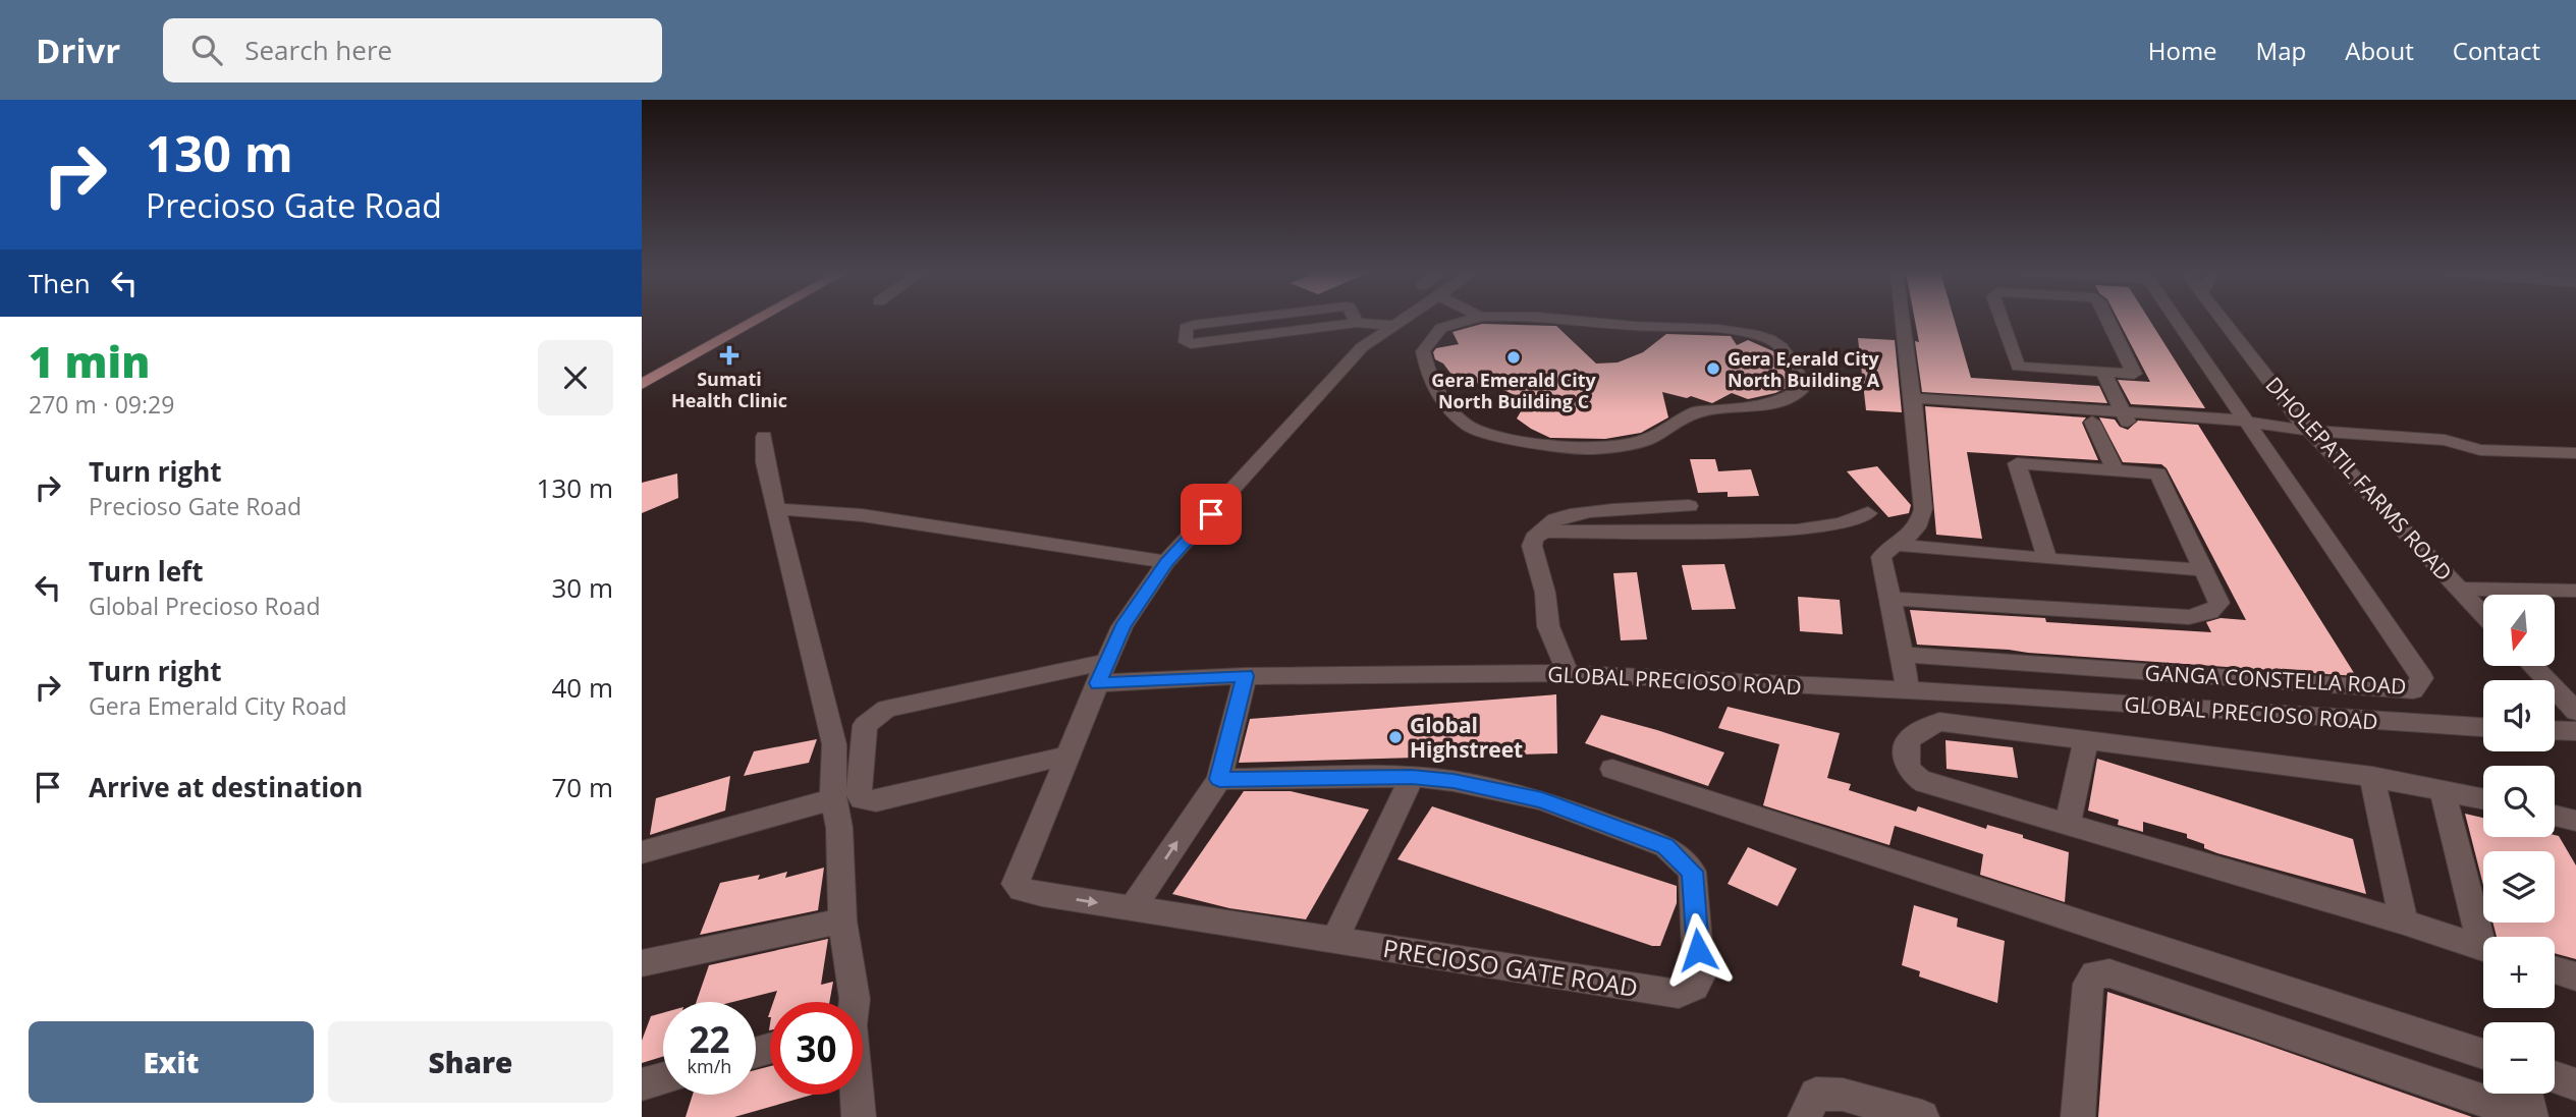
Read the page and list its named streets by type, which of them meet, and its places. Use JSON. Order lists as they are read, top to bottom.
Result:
{
  "streets": {
    "street": [
      "DHOLEPATIL FARMS ROAD",
      "GANGA CONSTELLA ROAD",
      "GLOBAL PRECIOSO ROAD",
      "PRECIOSO GATE ROAD"
    ]
  },
  "crossings": [
    ["GLOBAL PRECIOSO ROAD", "PRECIOSO GATE ROAD"]
  ],
  "places": {
    "health": ["Sumati Health Clinic"],
    "other": ["Gera Emerald City North Building C", "Gera E,erald City North Building A", "Global Highstreet"]
  },
  "north": "bottom",
  "page": {
    "header": "Drivr",
    "search": "Search here",
    "nav": [
      "Home",
      "Map",
      "About",
      "Contact"
    ],
    "turn": ["130 m", "Precioso Gate Road"],
    "then": "Then",
    "heading": ["1 min", "270 m · 09:29"],
    "list": [
      {
        "name": "Turn right",
        "note": "Precioso Gate Road",
        "value": "130 m"
      },
      {
        "name": "Turn left",
        "note": "Global Precioso Road",
        "value": "30 m"
      },
      {
        "name": "Turn right",
        "note": "Gera Emerald City Road",
        "value": "40 m"
      },
      {
        "name": "Arrive at destination",
        "value": "70 m"
      }
    ],
    "map_buttons": ["+", "−"],
    "speed": "22 km/h",
    "limit": "30",
    "buttons": ["Exit", "Share"]
  }
}
